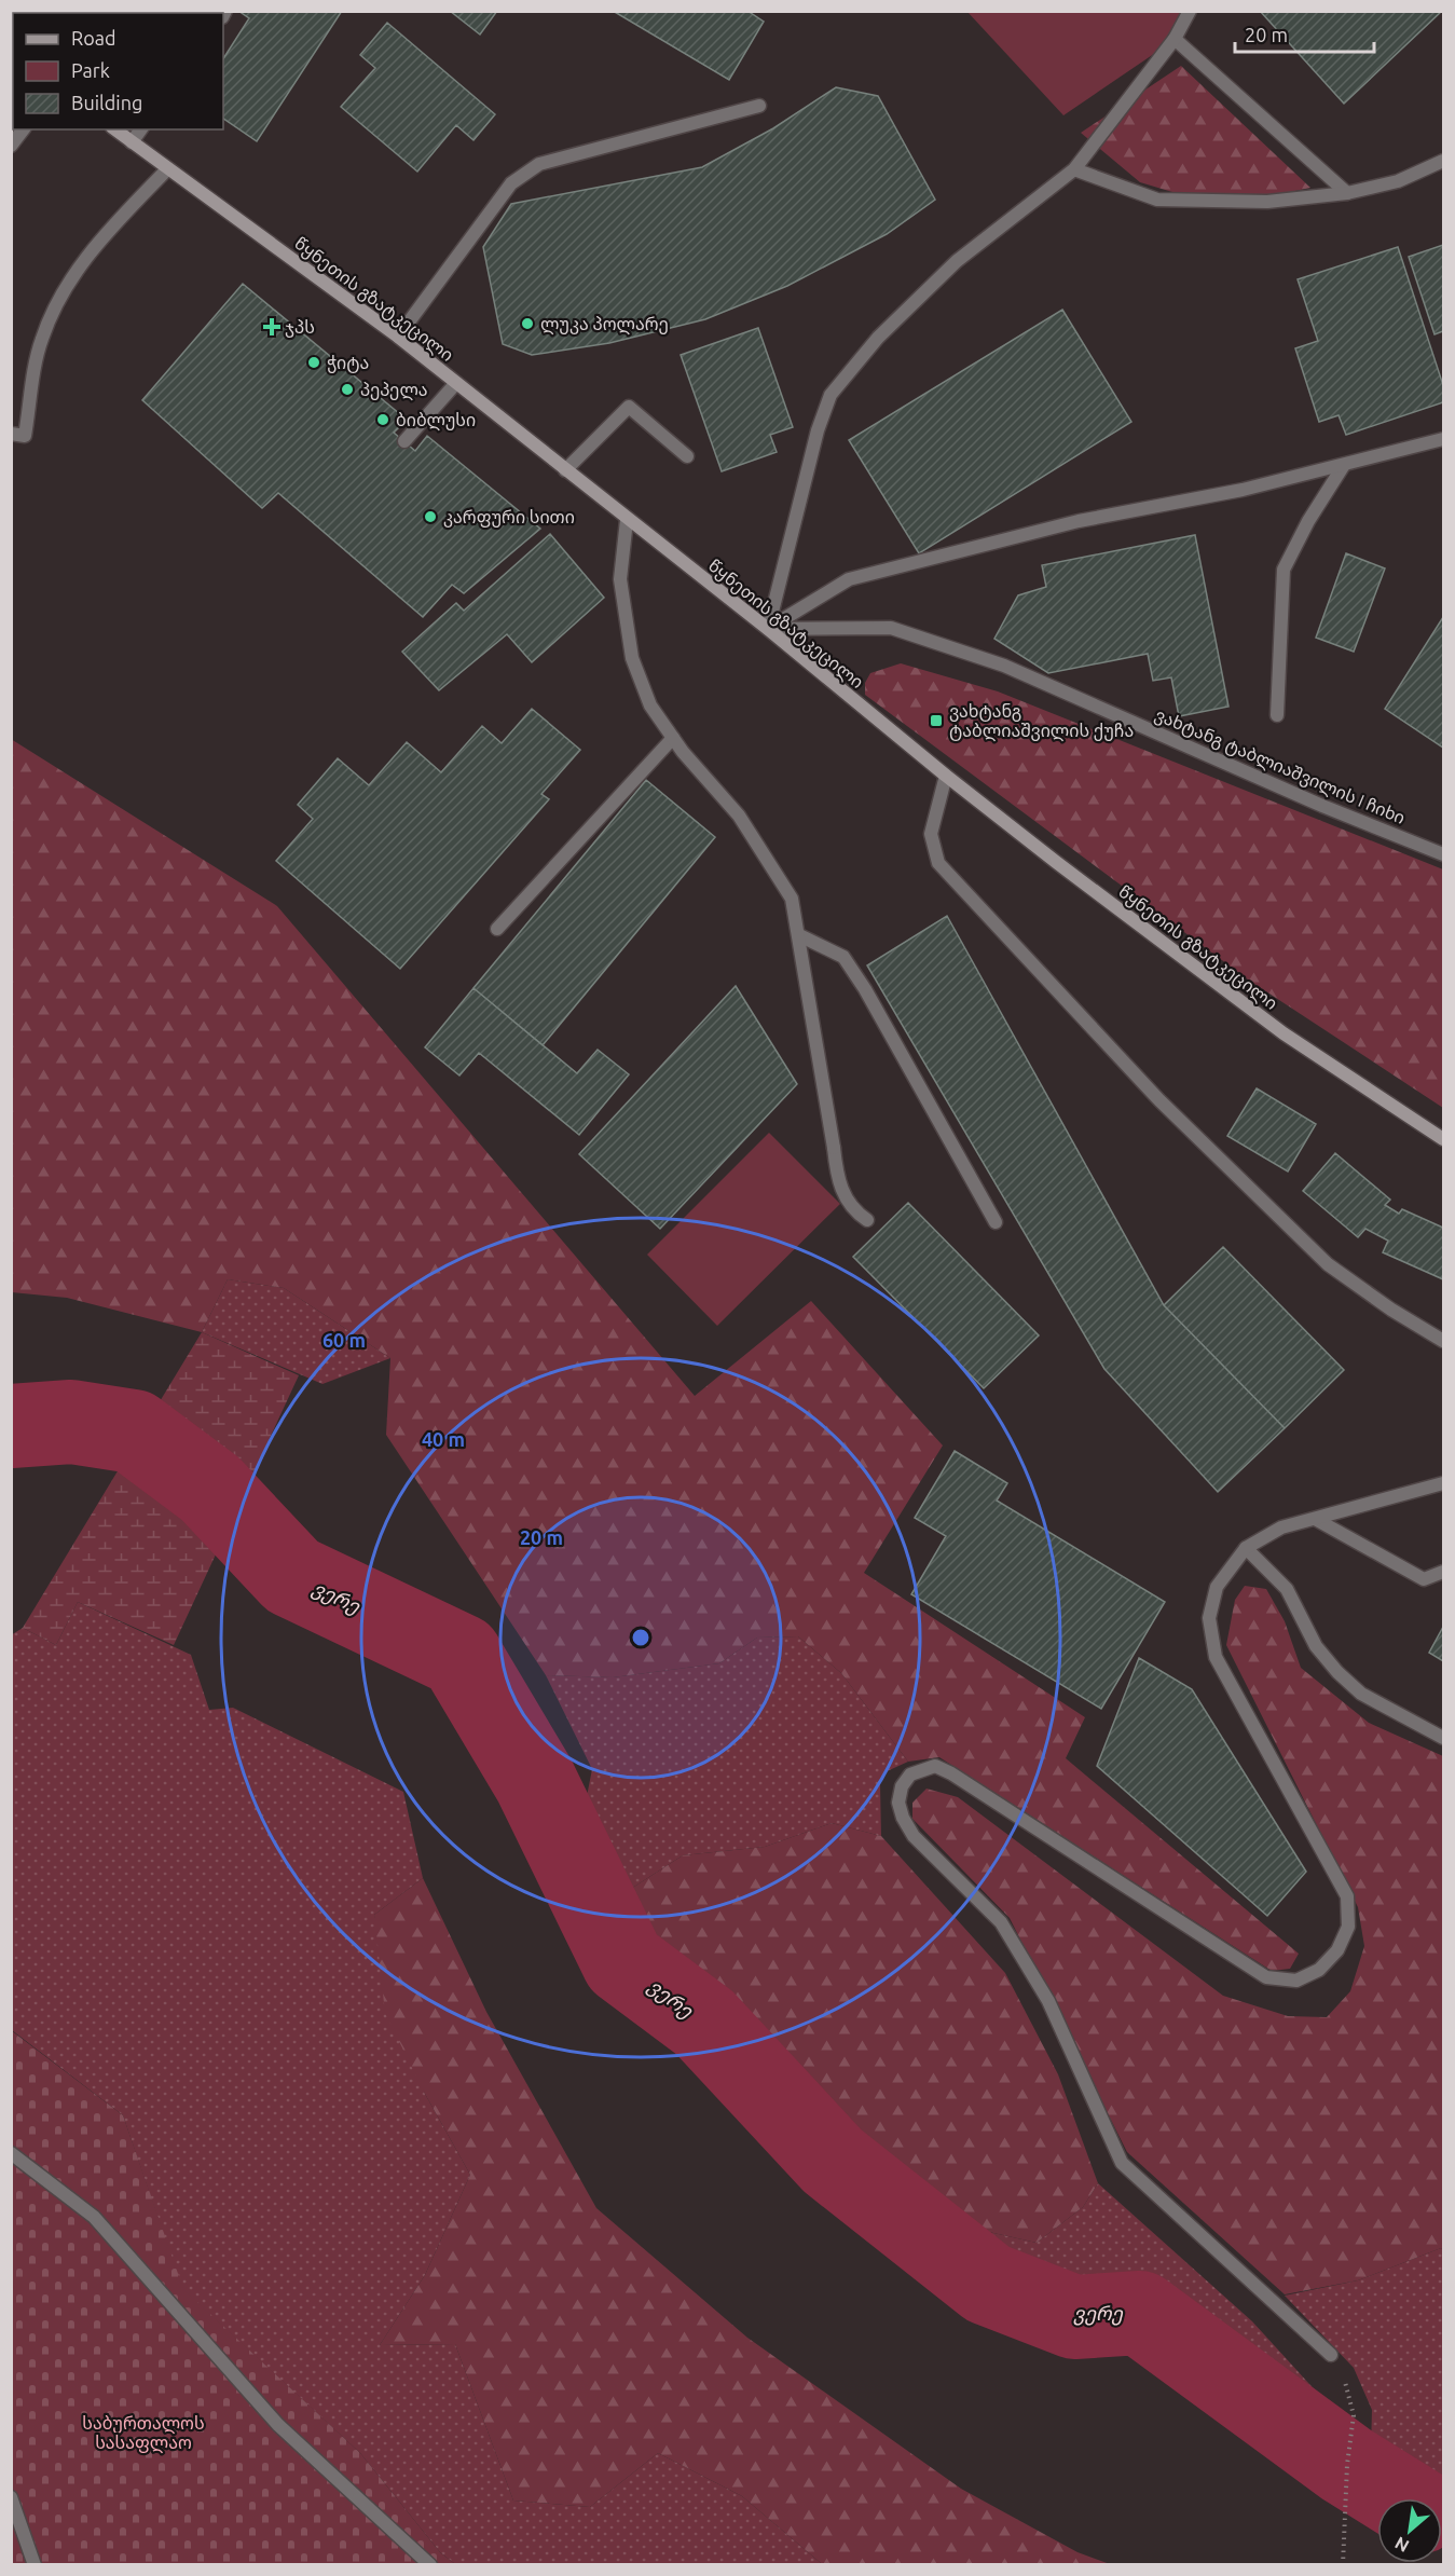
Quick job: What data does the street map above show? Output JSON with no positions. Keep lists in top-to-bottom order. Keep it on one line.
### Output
{"streets":{"main road":["წყნეთის გზატკეცილი"],"street":["ვახტანგ ტაბლიაშვილის I ჩიხი"]},"crossings":[["წყნეთის გზატკეცილი","ვახტანგ ტაბლიაშვილის I ჩიხი"]],"water":["ვერე"],"parks":["საბურთალოს სასაფლაო"],"places":{"other":["ლუკა პოლარე","ჭიტა","პეპელა","ბიბლუსი","კარფური სითი"],"health":["ჯპს"],"transit":["ვახტანგ ტაბლიაშვილის ქუჩა"]},"legend":["Road","Park","Building"],"scale_bar":"20 m","north":"bottom left","rings":["60 m","40 m","20 m"]}
